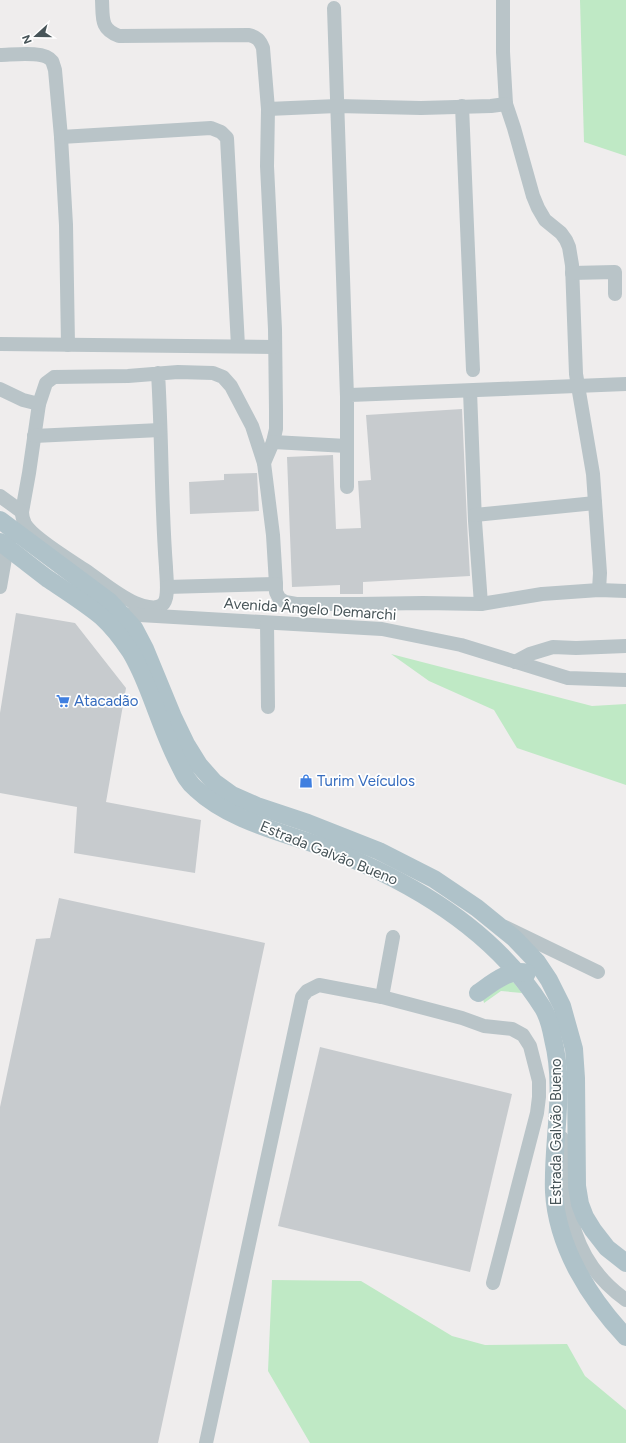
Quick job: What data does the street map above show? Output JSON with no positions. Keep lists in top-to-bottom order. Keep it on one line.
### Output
{"streets":{"main road":["Estrada Galvão Bueno"],"street":["Avenida Ângelo Demarchi"]},"crossings":[["Avenida Ângelo Demarchi","Estrada Galvão Bueno"]],"places":{"supermarket":["Atacadão"],"shop":["Turim Veículos"]},"north":"left"}
